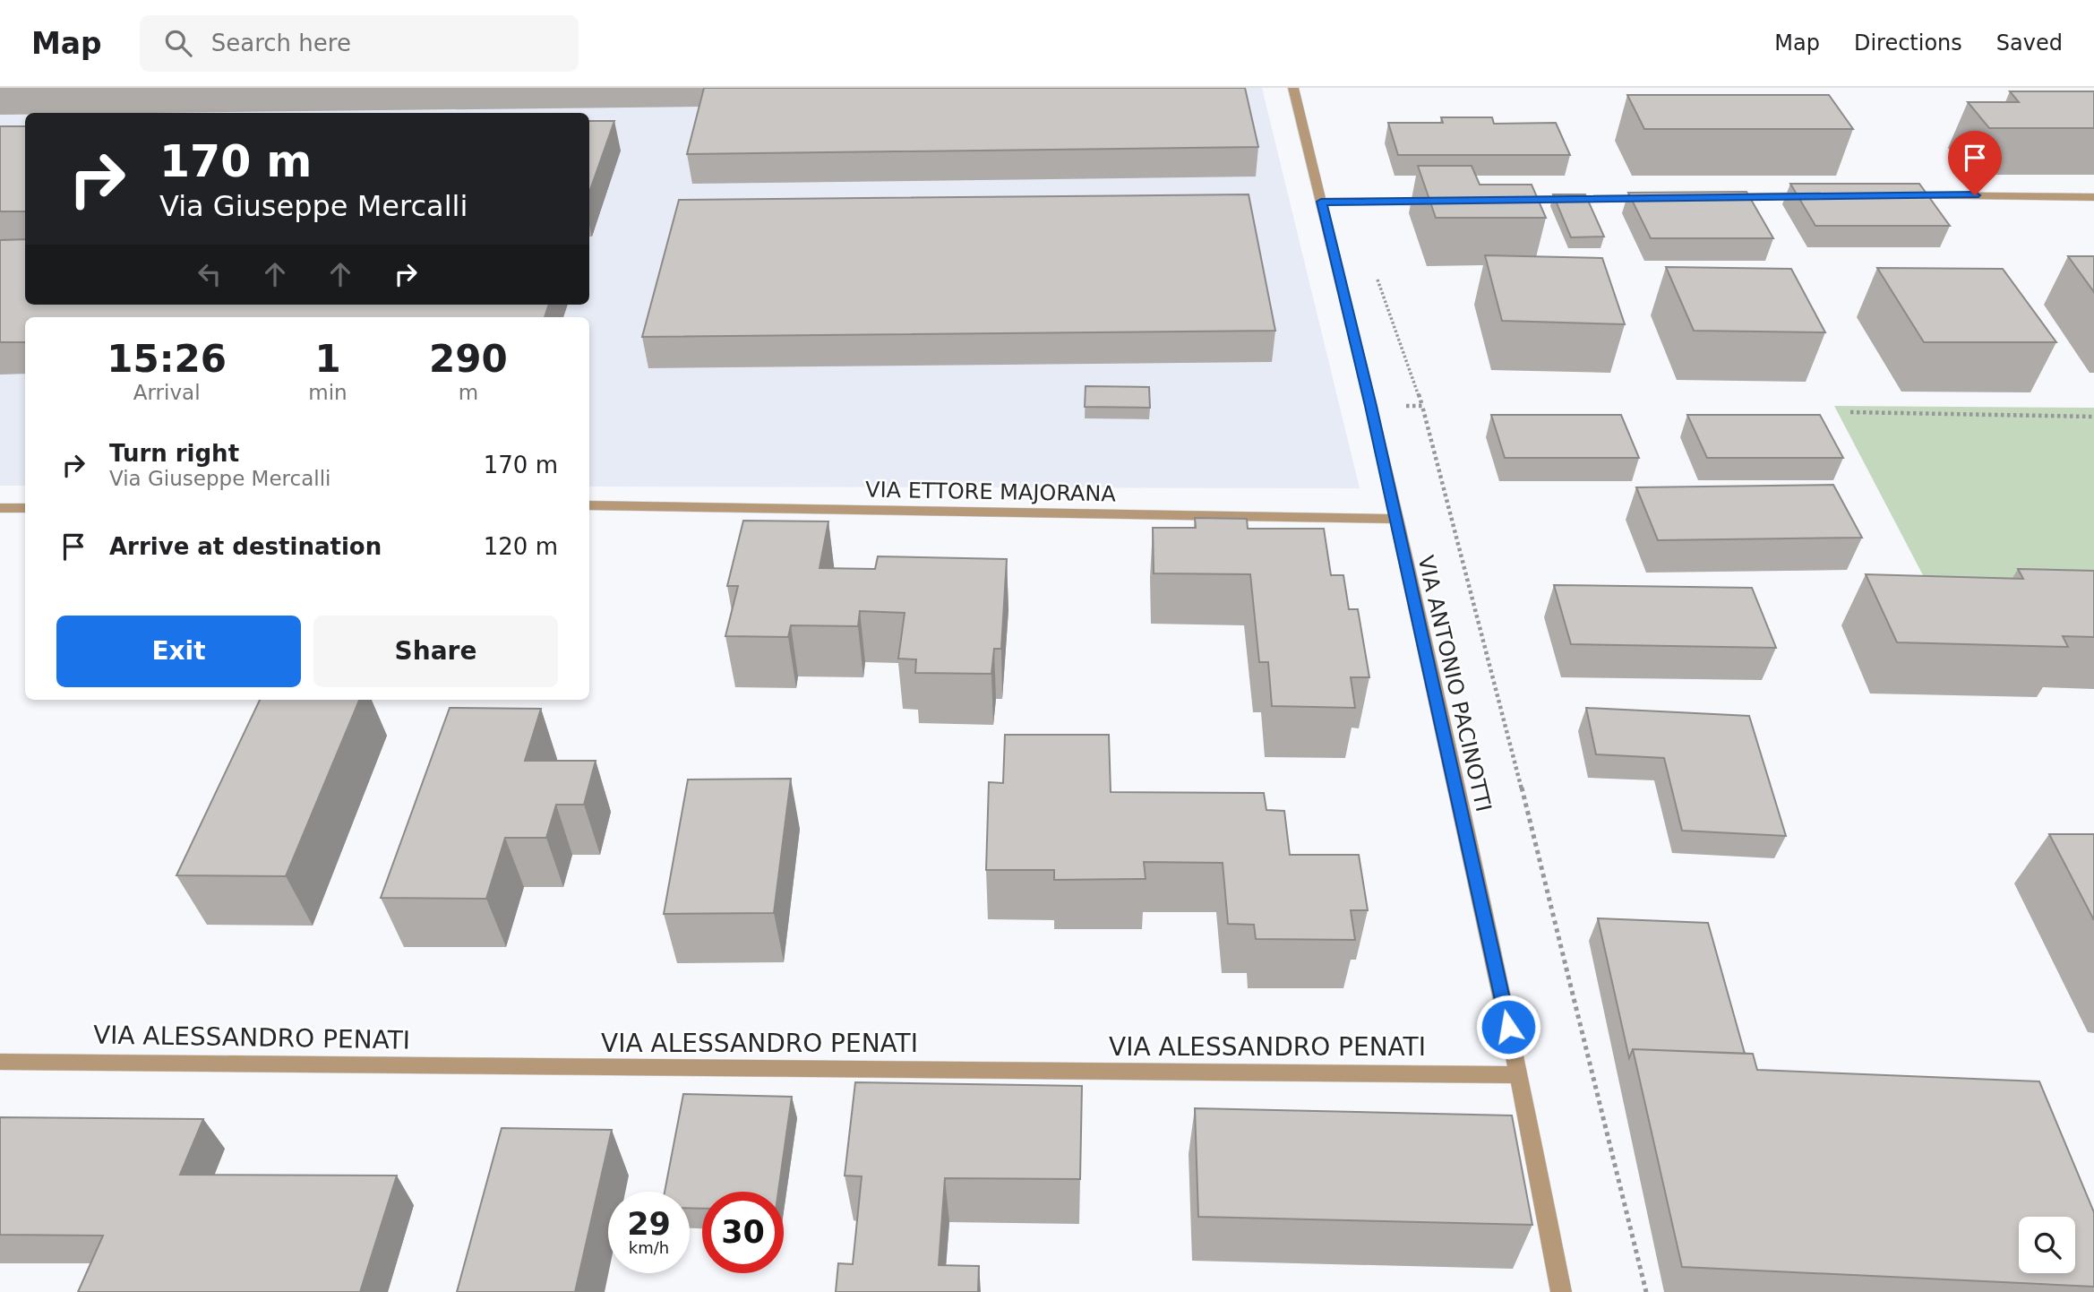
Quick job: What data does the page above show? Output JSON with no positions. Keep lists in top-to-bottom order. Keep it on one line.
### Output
{"streets":{"street":["VIA ETTORE MAJORANA","VIA ANTONIO PACINOTTI","VIA ALESSANDRO PENATI"]},"crossings":[["VIA ETTORE MAJORANA","VIA ANTONIO PACINOTTI"],["VIA ANTONIO PACINOTTI","VIA ALESSANDRO PENATI"]],"page":{"header":"Map","search":"Search here","nav":["Map","Directions","Saved"],"turn":["170 m","Via Giuseppe Mercalli"],"eta":["15:26","Arrival","1","min","290","m"],"list":[{"name":"Turn right","note":"Via Giuseppe Mercalli","value":"170 m"},{"name":"Arrive at destination","value":"120 m"}],"buttons":["Exit","Share"],"speed":"29 km/h","limit":"30"}}
